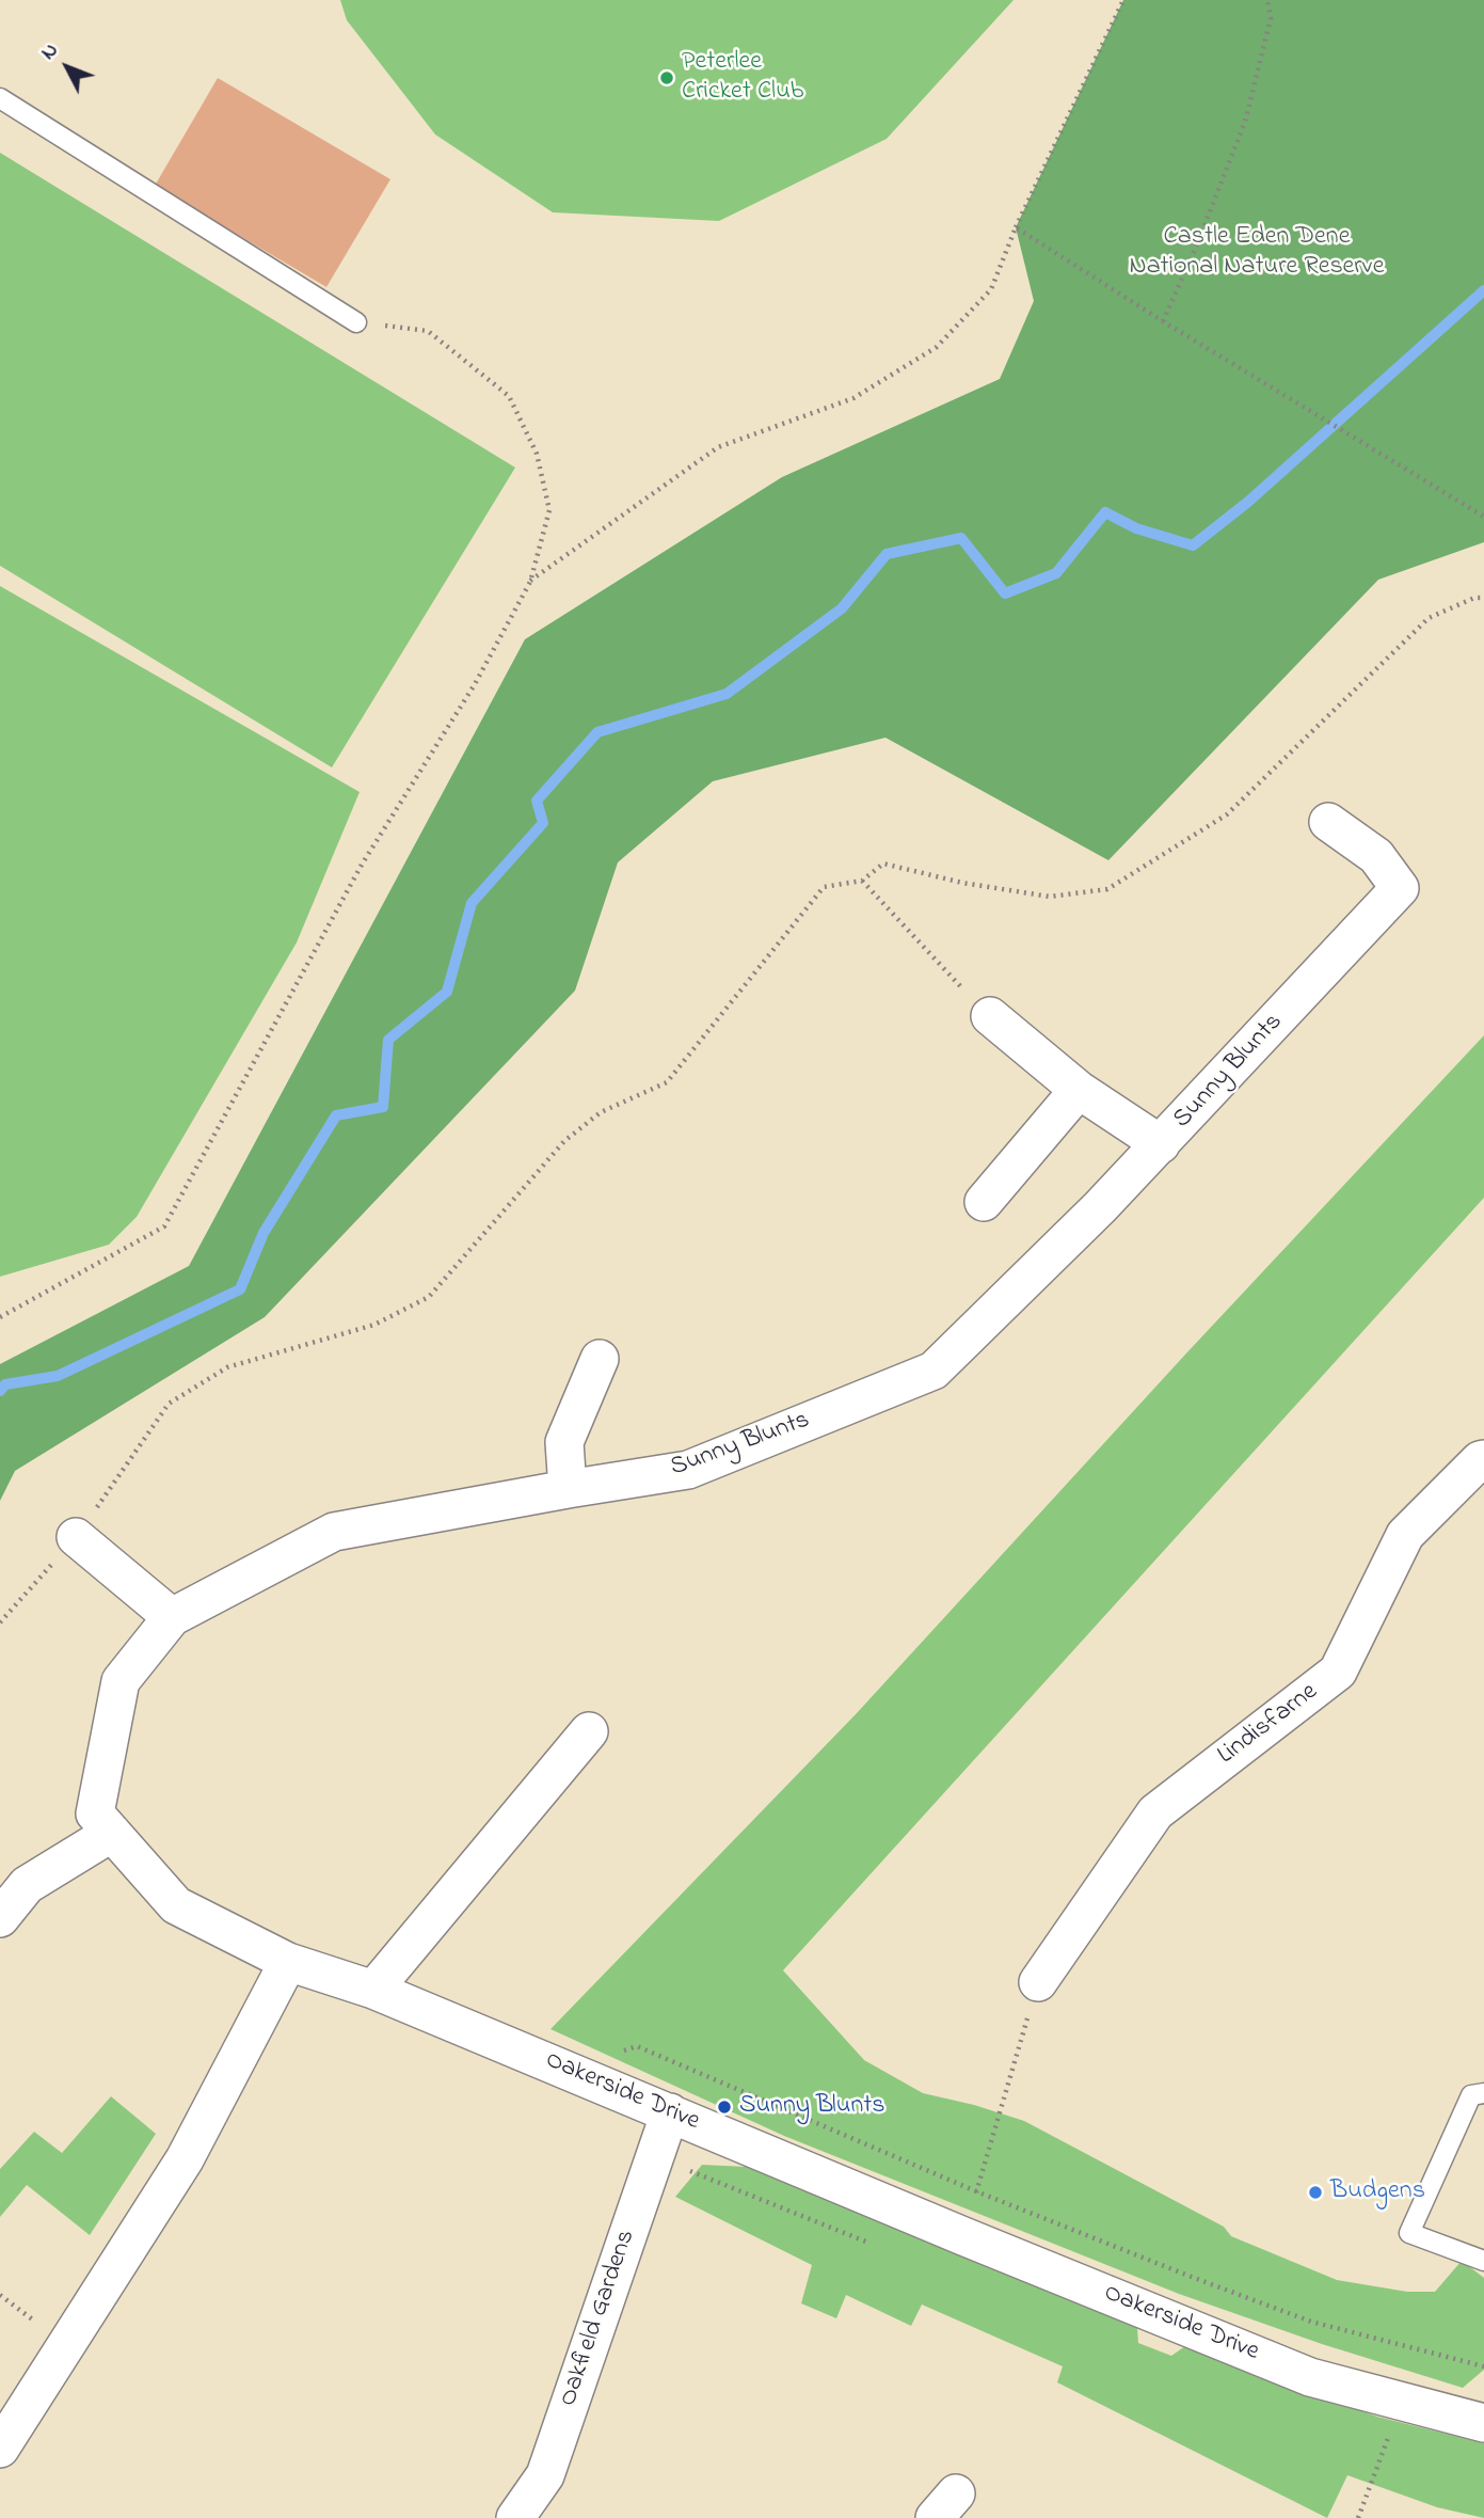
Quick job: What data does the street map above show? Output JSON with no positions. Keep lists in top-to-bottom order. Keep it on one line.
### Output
{"streets":{"street":["Sunny Blunts","Lindisfarne","Oakerside Drive","Oakfield Gardens"]},"crossings":[["Sunny Blunts","Oakerside Drive"],["Oakerside Drive","Oakfield Gardens"]],"parks":["Castle Eden Dene National Nature Reserve"],"places":["Peterlee Cricket Club","Sunny Blunts","Budgens"],"north":"top left"}
